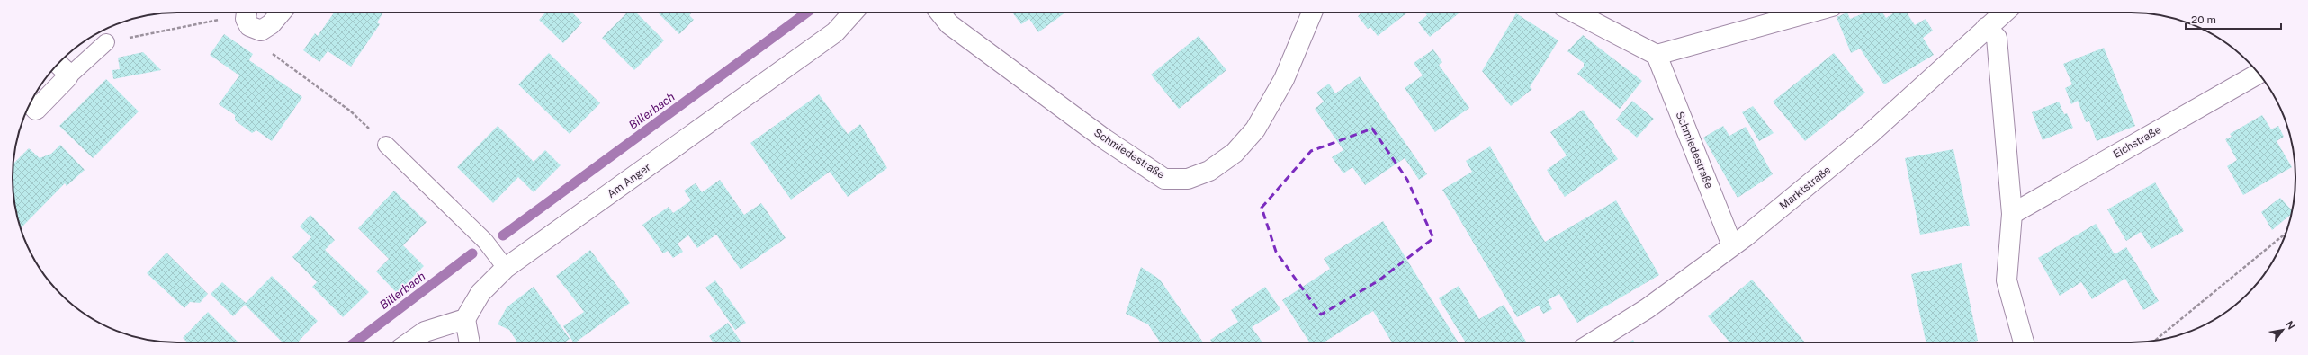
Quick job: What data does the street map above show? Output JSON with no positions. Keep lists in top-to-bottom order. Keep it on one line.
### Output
{"streets":{"street":["Eichstraße","Schmiedestraße","Am Anger","Marktstraße"]},"crossings":[["Schmiedestraße","Marktstraße"]],"water":["Billerbach"],"scale_bar":"20 m","north":"top right"}
